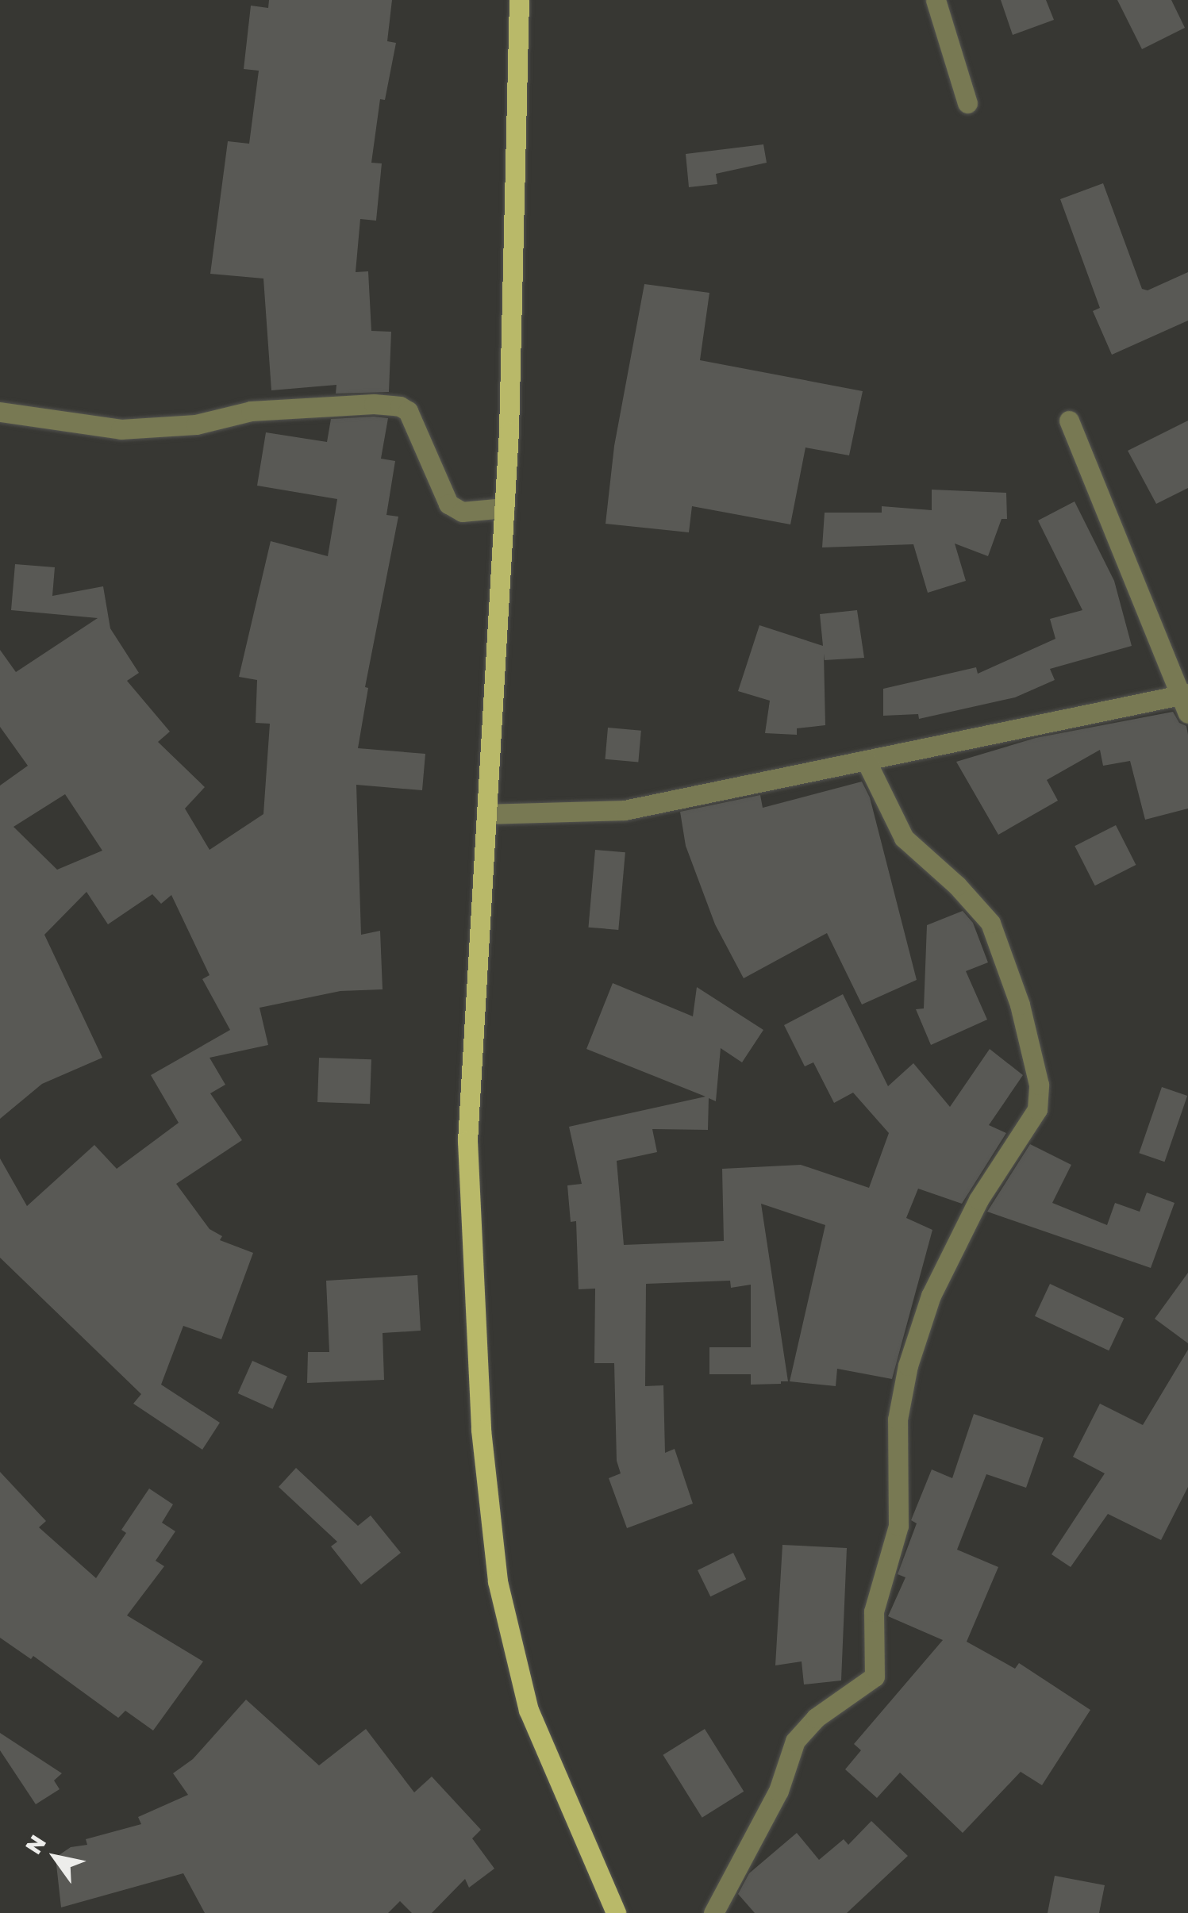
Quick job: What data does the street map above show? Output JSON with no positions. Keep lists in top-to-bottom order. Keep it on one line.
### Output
{"north":"top left"}
